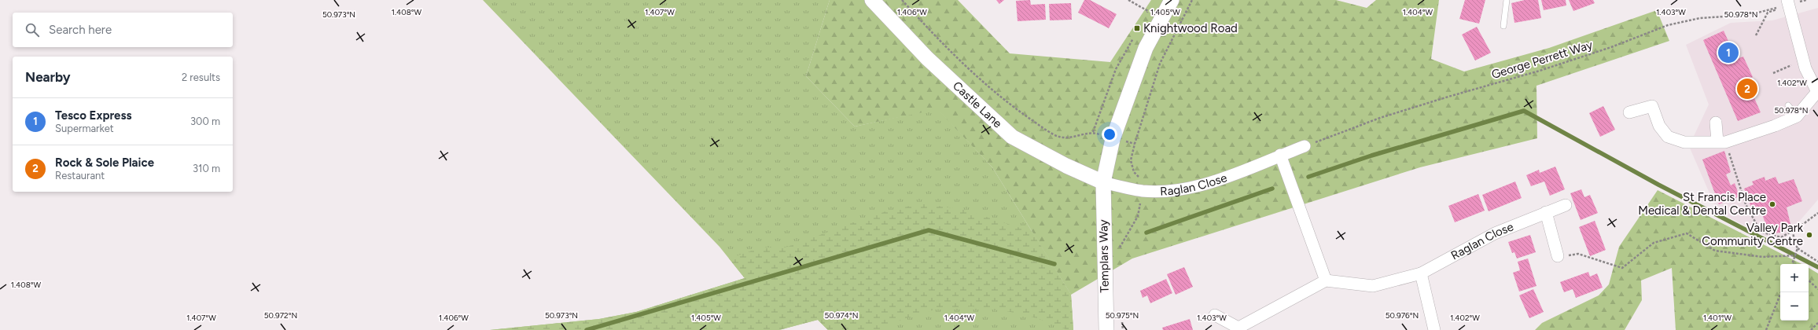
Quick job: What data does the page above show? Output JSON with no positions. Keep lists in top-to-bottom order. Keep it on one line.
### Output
{"streets":{"street":["Castle Lane","Raglan Close","Templars Way"],"path":["George Perrett Way"]},"crossings":[["George Perrett Way","Raglan Close"],["Castle Lane","Raglan Close"],["Castle Lane","Templars Way"],["Raglan Close","Templars Way"]],"places":{"transit":["Knightwood Road"],"other":["St Francis Place Medical & Dental Centre","Valley Park Community Centre"]},"page":{"search":"Search here","pins":["1","2"],"heading":["Nearby","2 results"],"list":[{"mark":"1","name":"Tesco Express","note":"Supermarket","value":"300 m"},{"mark":"2","name":"Rock & Sole Plaice","note":"Restaurant","value":"310 m"}],"map_buttons":["+","−"]},"coordinates":["1.408°W","1.407°W","1.406°W","1.405°W","1.404°W","1.403°W","50.973°N","50.978°N","1.402°W","50.972°N","50.974°N","50.975°N","50.976°N","1.401°W"]}
